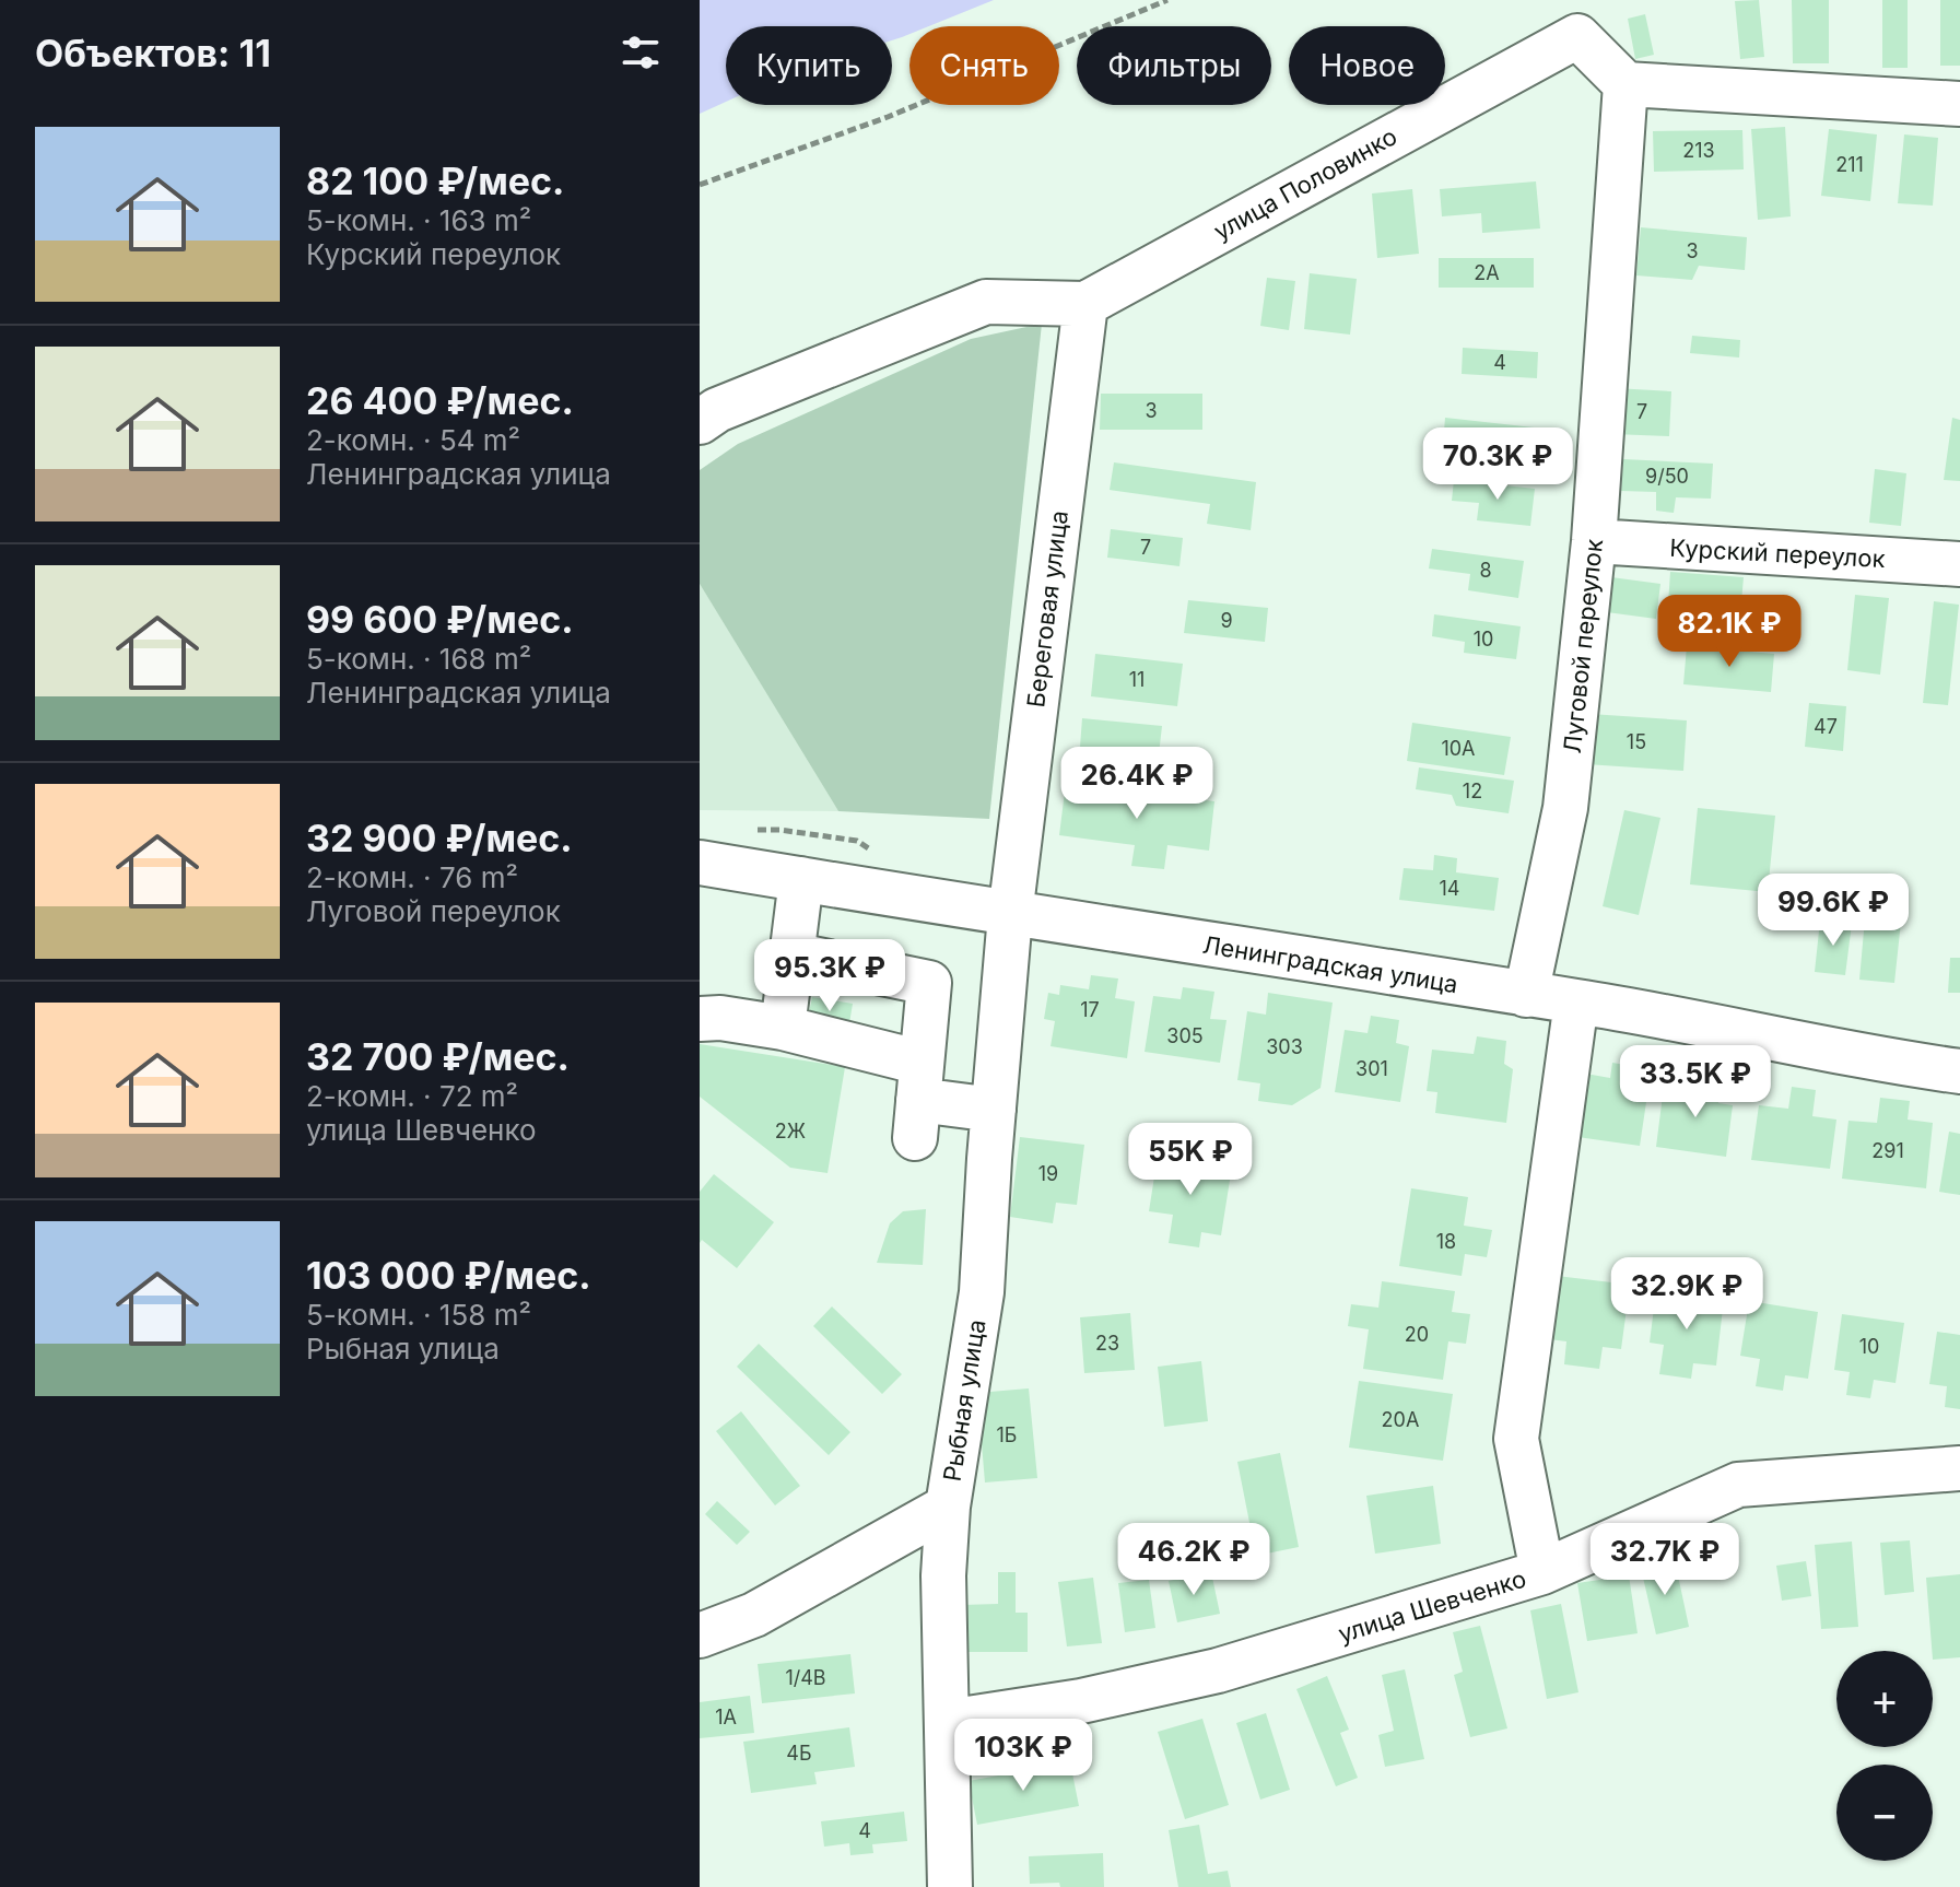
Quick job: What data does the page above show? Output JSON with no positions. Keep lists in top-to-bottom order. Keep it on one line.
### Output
{"streets":{"street":["улица Половинко","Курский переулок","Береговая улица","Луговой переулок","Ленинградская улица","Рыбная улица","улица Шевченко"]},"crossings":[["улица Половинко","Береговая улица"],["улица Половинко","Луговой переулок"],["Курский переулок","Луговой переулок"],["Береговая улица","Ленинградская улица"],["Береговая улица","Рыбная улица"],["Луговой переулок","Ленинградская улица"],["Ленинградская улица","Рыбная улица"],["Рыбная улица","улица Шевченко"]],"house_numbers":["213","211","3","2А","4","3","7","9/50","7","8","9","10","11","47","15","10А","12","14","17","305","303","301","2Ж","291","19","18","20","23","10","20А","1Б","1/4В","1А","4Б","4"],"page":{"heading":"Объектов: 11","chip":["Купить","Снять","Фильтры","Новое"],"list":[{"name":"82 100 ₽/мес.","note":"5-комн. · 163 m² · Курский переулок"},{"name":"26 400 ₽/мес.","note":"2-комн. · 54 m² · Ленинградская улица"},{"name":"99 600 ₽/мес.","note":"5-комн. · 168 m² · Ленинградская улица"},{"name":"32 900 ₽/мес.","note":"2-комн. · 76 m² · Луговой переулок"},{"name":"32 700 ₽/мес.","note":"2-комн. · 72 m² · улица Шевченко"},{"name":"103 000 ₽/мес.","note":"5-комн. · 158 m² · Рыбная улица"}],"price":["70.3K ₽","82.1K ₽","26.4K ₽","99.6K ₽","95.3K ₽","33.5K ₽","55K ₽","32.9K ₽","46.2K ₽","32.7K ₽","103K ₽"],"map_buttons":["+","−"]}}
